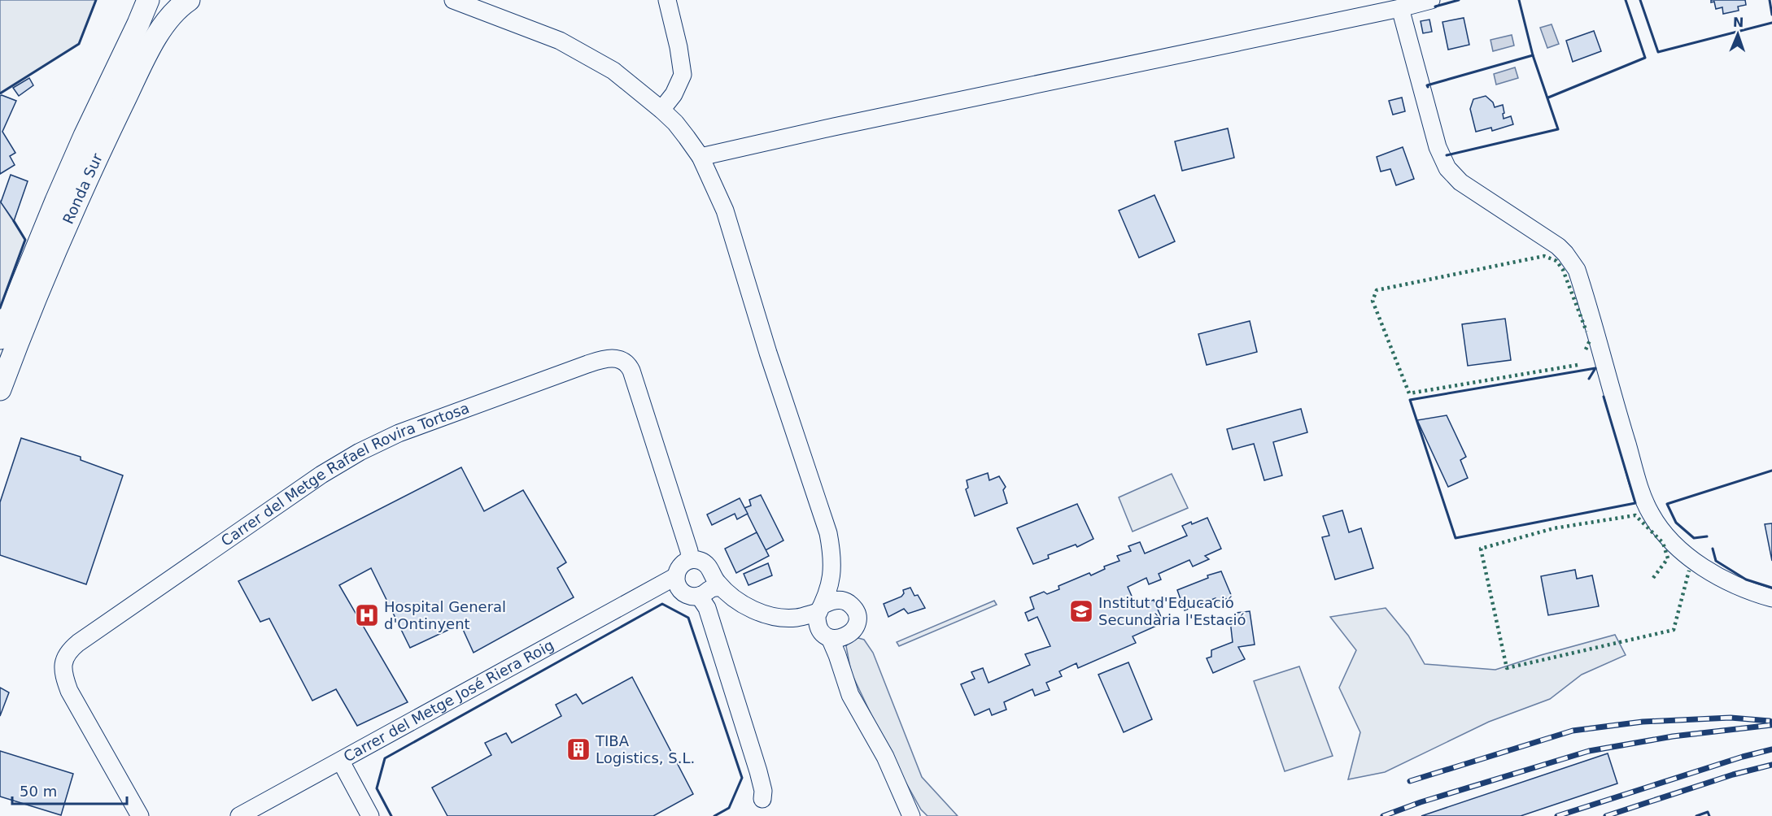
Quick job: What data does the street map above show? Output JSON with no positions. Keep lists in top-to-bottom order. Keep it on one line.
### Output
{"streets":{"main road":["Ronda Sur"],"street":["Carrer del Metge Rafael Rovira Tortosa","Carrer del Metge José Riera Roig"]},"crossings":[["Carrer del Metge Rafael Rovira Tortosa","Carrer del Metge José Riera Roig"]],"places":{"school or university":["Institut d'Educació Secundària l'Estació"],"hospital":["Hospital General d'Ontinyent"],"building":["TIBA Logistics, S.L."]},"scale_bar":"50 m","north":"top"}
